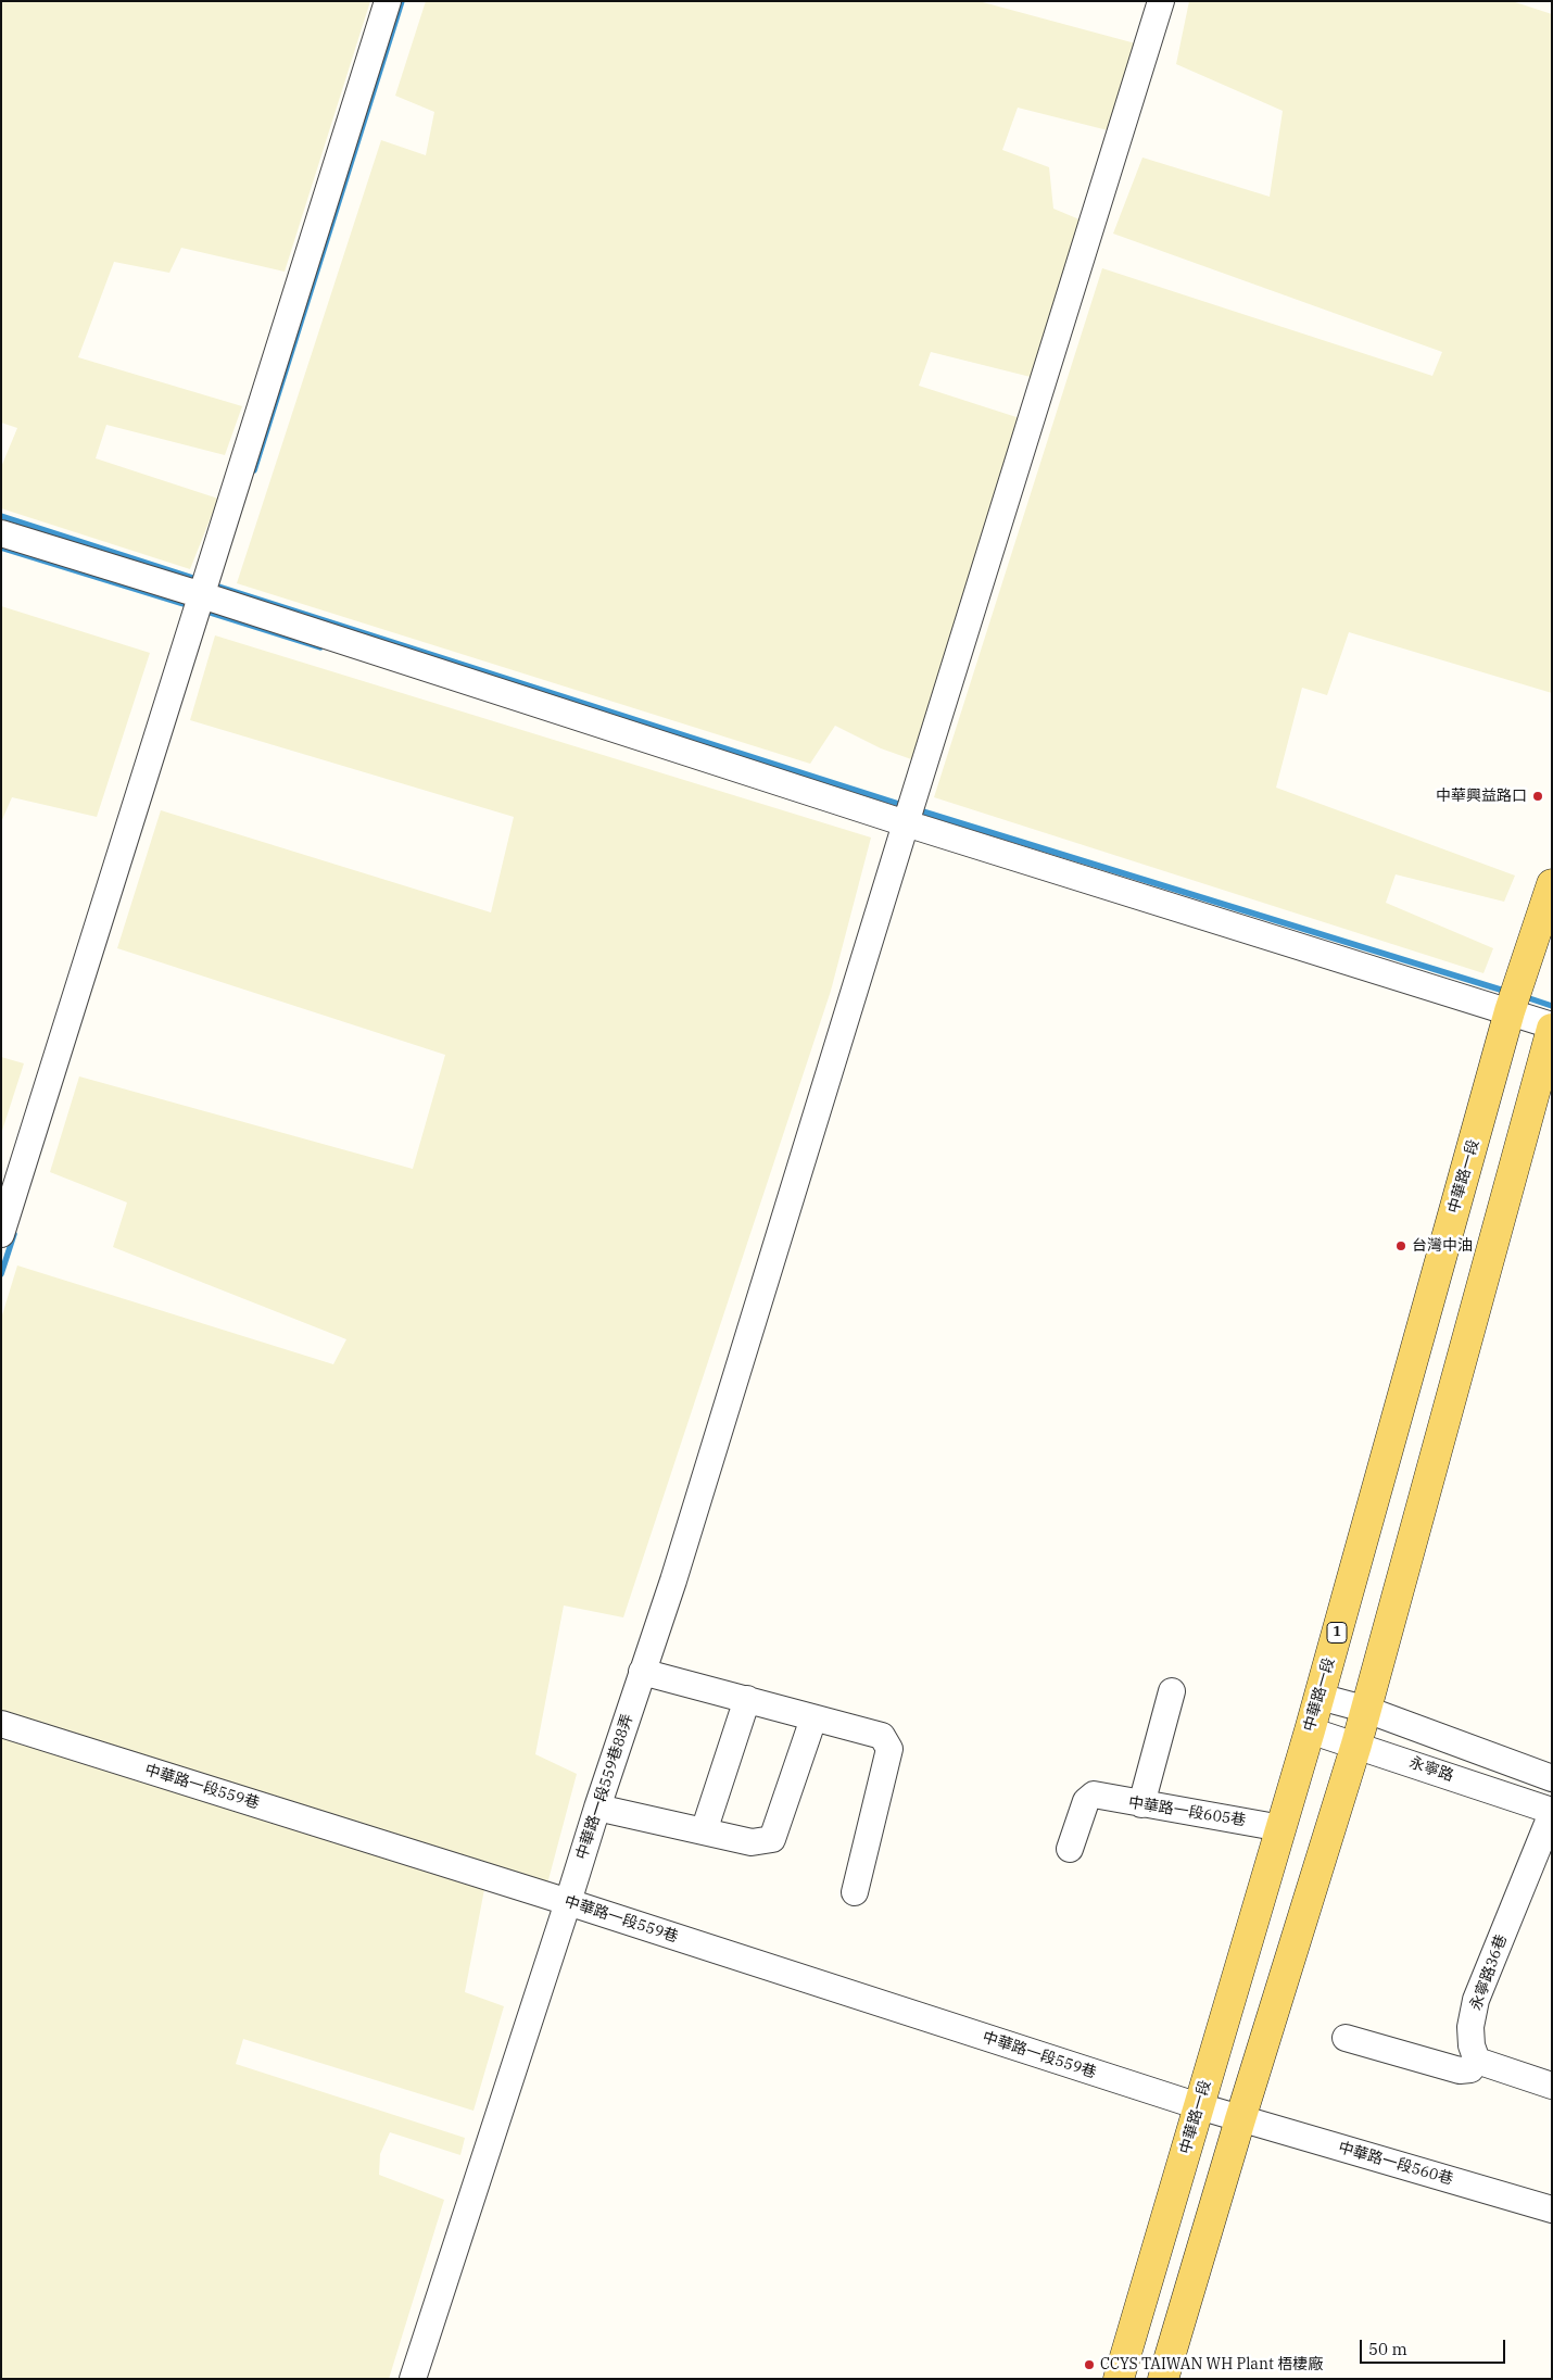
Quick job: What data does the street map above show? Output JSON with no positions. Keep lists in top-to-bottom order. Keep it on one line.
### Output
{"streets":{"main road":["中華路一段","1"],"street":["永寧路","中華路一段559巷","中華路一段559巷88弄","中華路一段605巷","永寧路36巷","中華路一段560巷"]},"crossings":[["中華路一段","永寧路"],["中華路一段","中華路一段559巷"],["中華路一段","中華路一段605巷"],["永寧路","永寧路36巷"],["中華路一段559巷","中華路一段559巷88弄"],["中華路一段559巷","中華路一段560巷"]],"places":["中華興益路口","台灣中油","CCYS TAIWAN WH Plant 梧棲廠"],"scale_bar":"50 m"}
